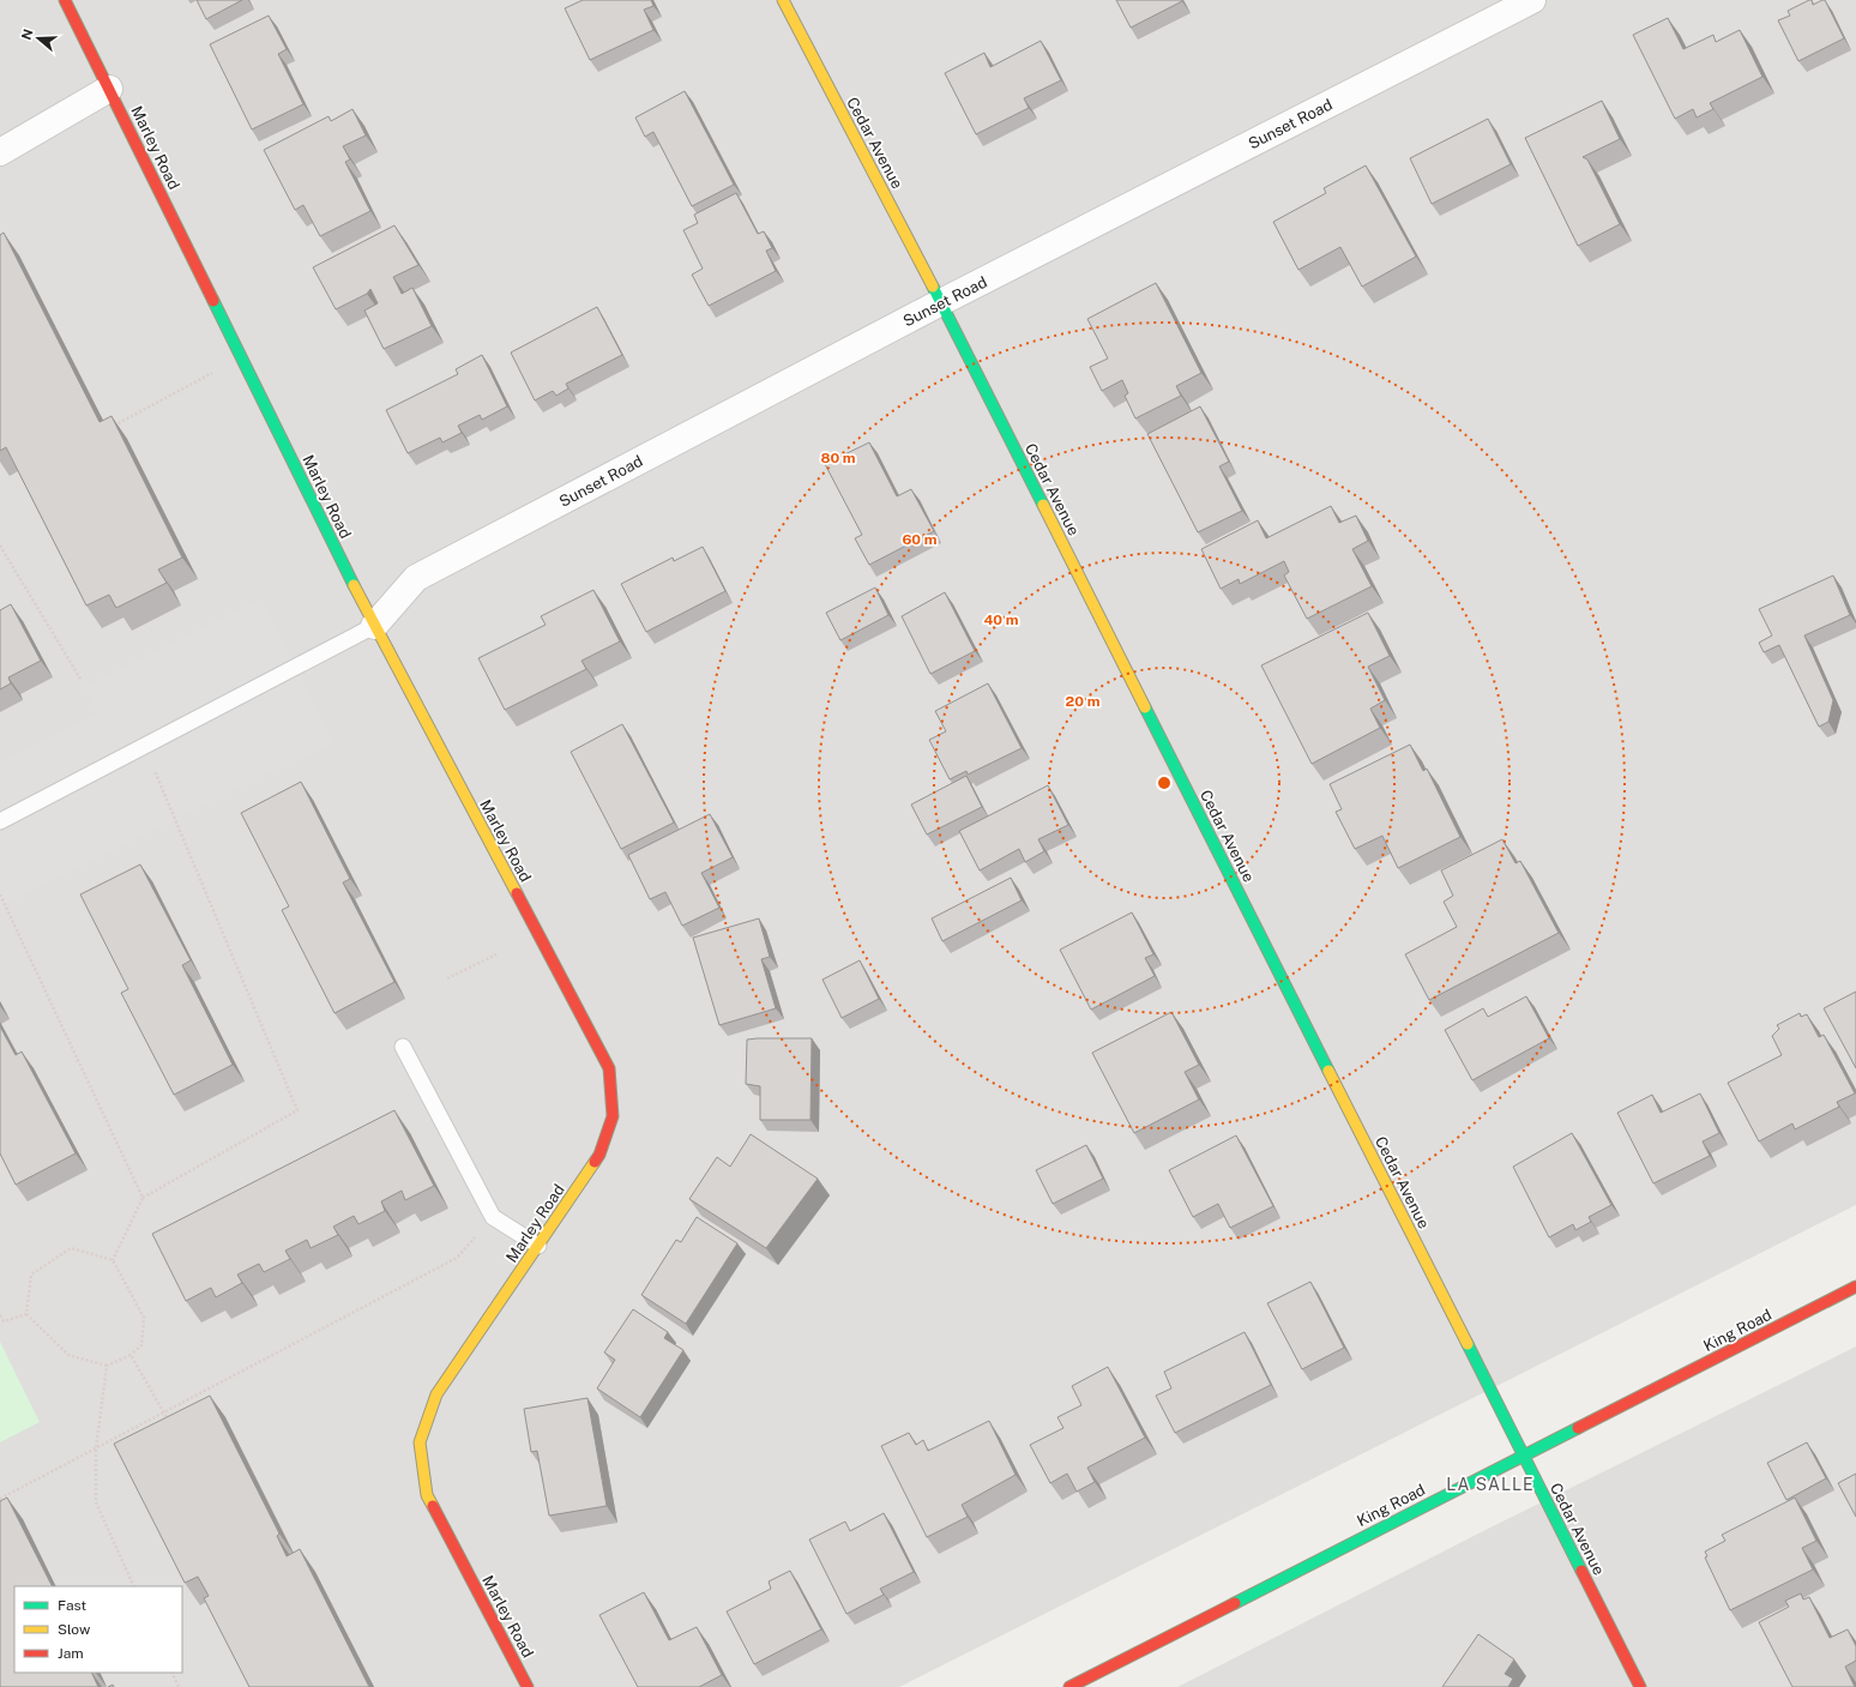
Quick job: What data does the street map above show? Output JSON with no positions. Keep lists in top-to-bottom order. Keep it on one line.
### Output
{"streets":{"street":["Sunset Road","Cedar Avenue","Marley Road","King Road"]},"crossings":[["Sunset Road","Cedar Avenue"],["Sunset Road","Marley Road"],["Cedar Avenue","King Road"]],"districts":["LA SALLE"],"legend":["Fast","Slow","Jam"],"north":"left","rings":["80 m","60 m","40 m","20 m"]}
